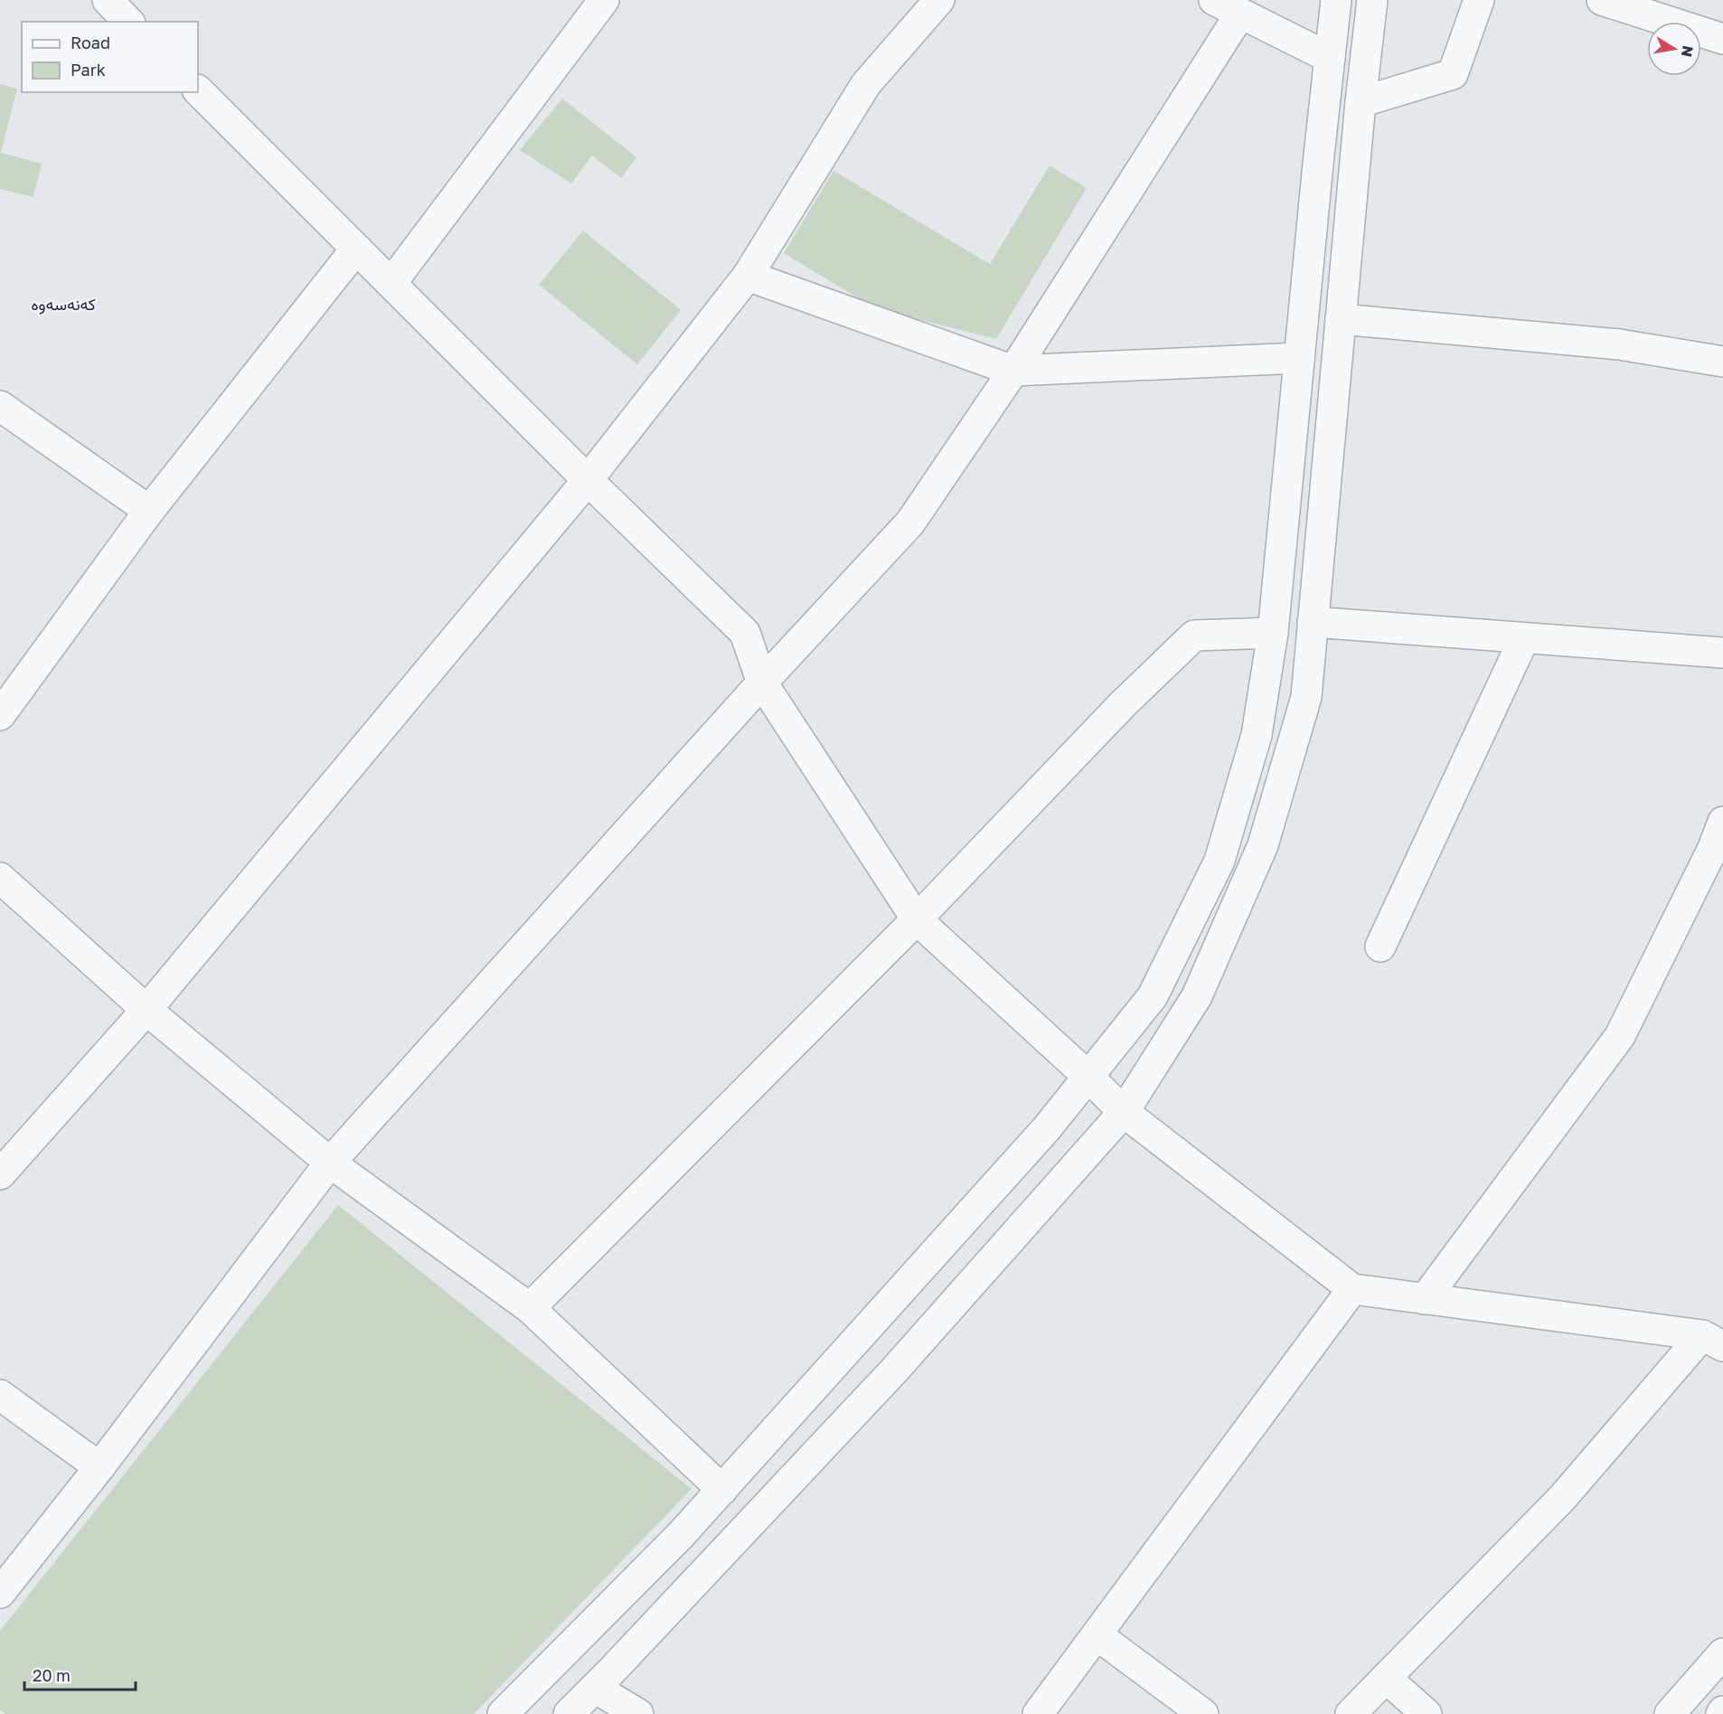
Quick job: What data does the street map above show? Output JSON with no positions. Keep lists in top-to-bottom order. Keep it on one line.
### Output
{"districts":["کەنەسەوە"],"legend":["Road","Park"],"scale_bar":"20 m","north":"right"}
